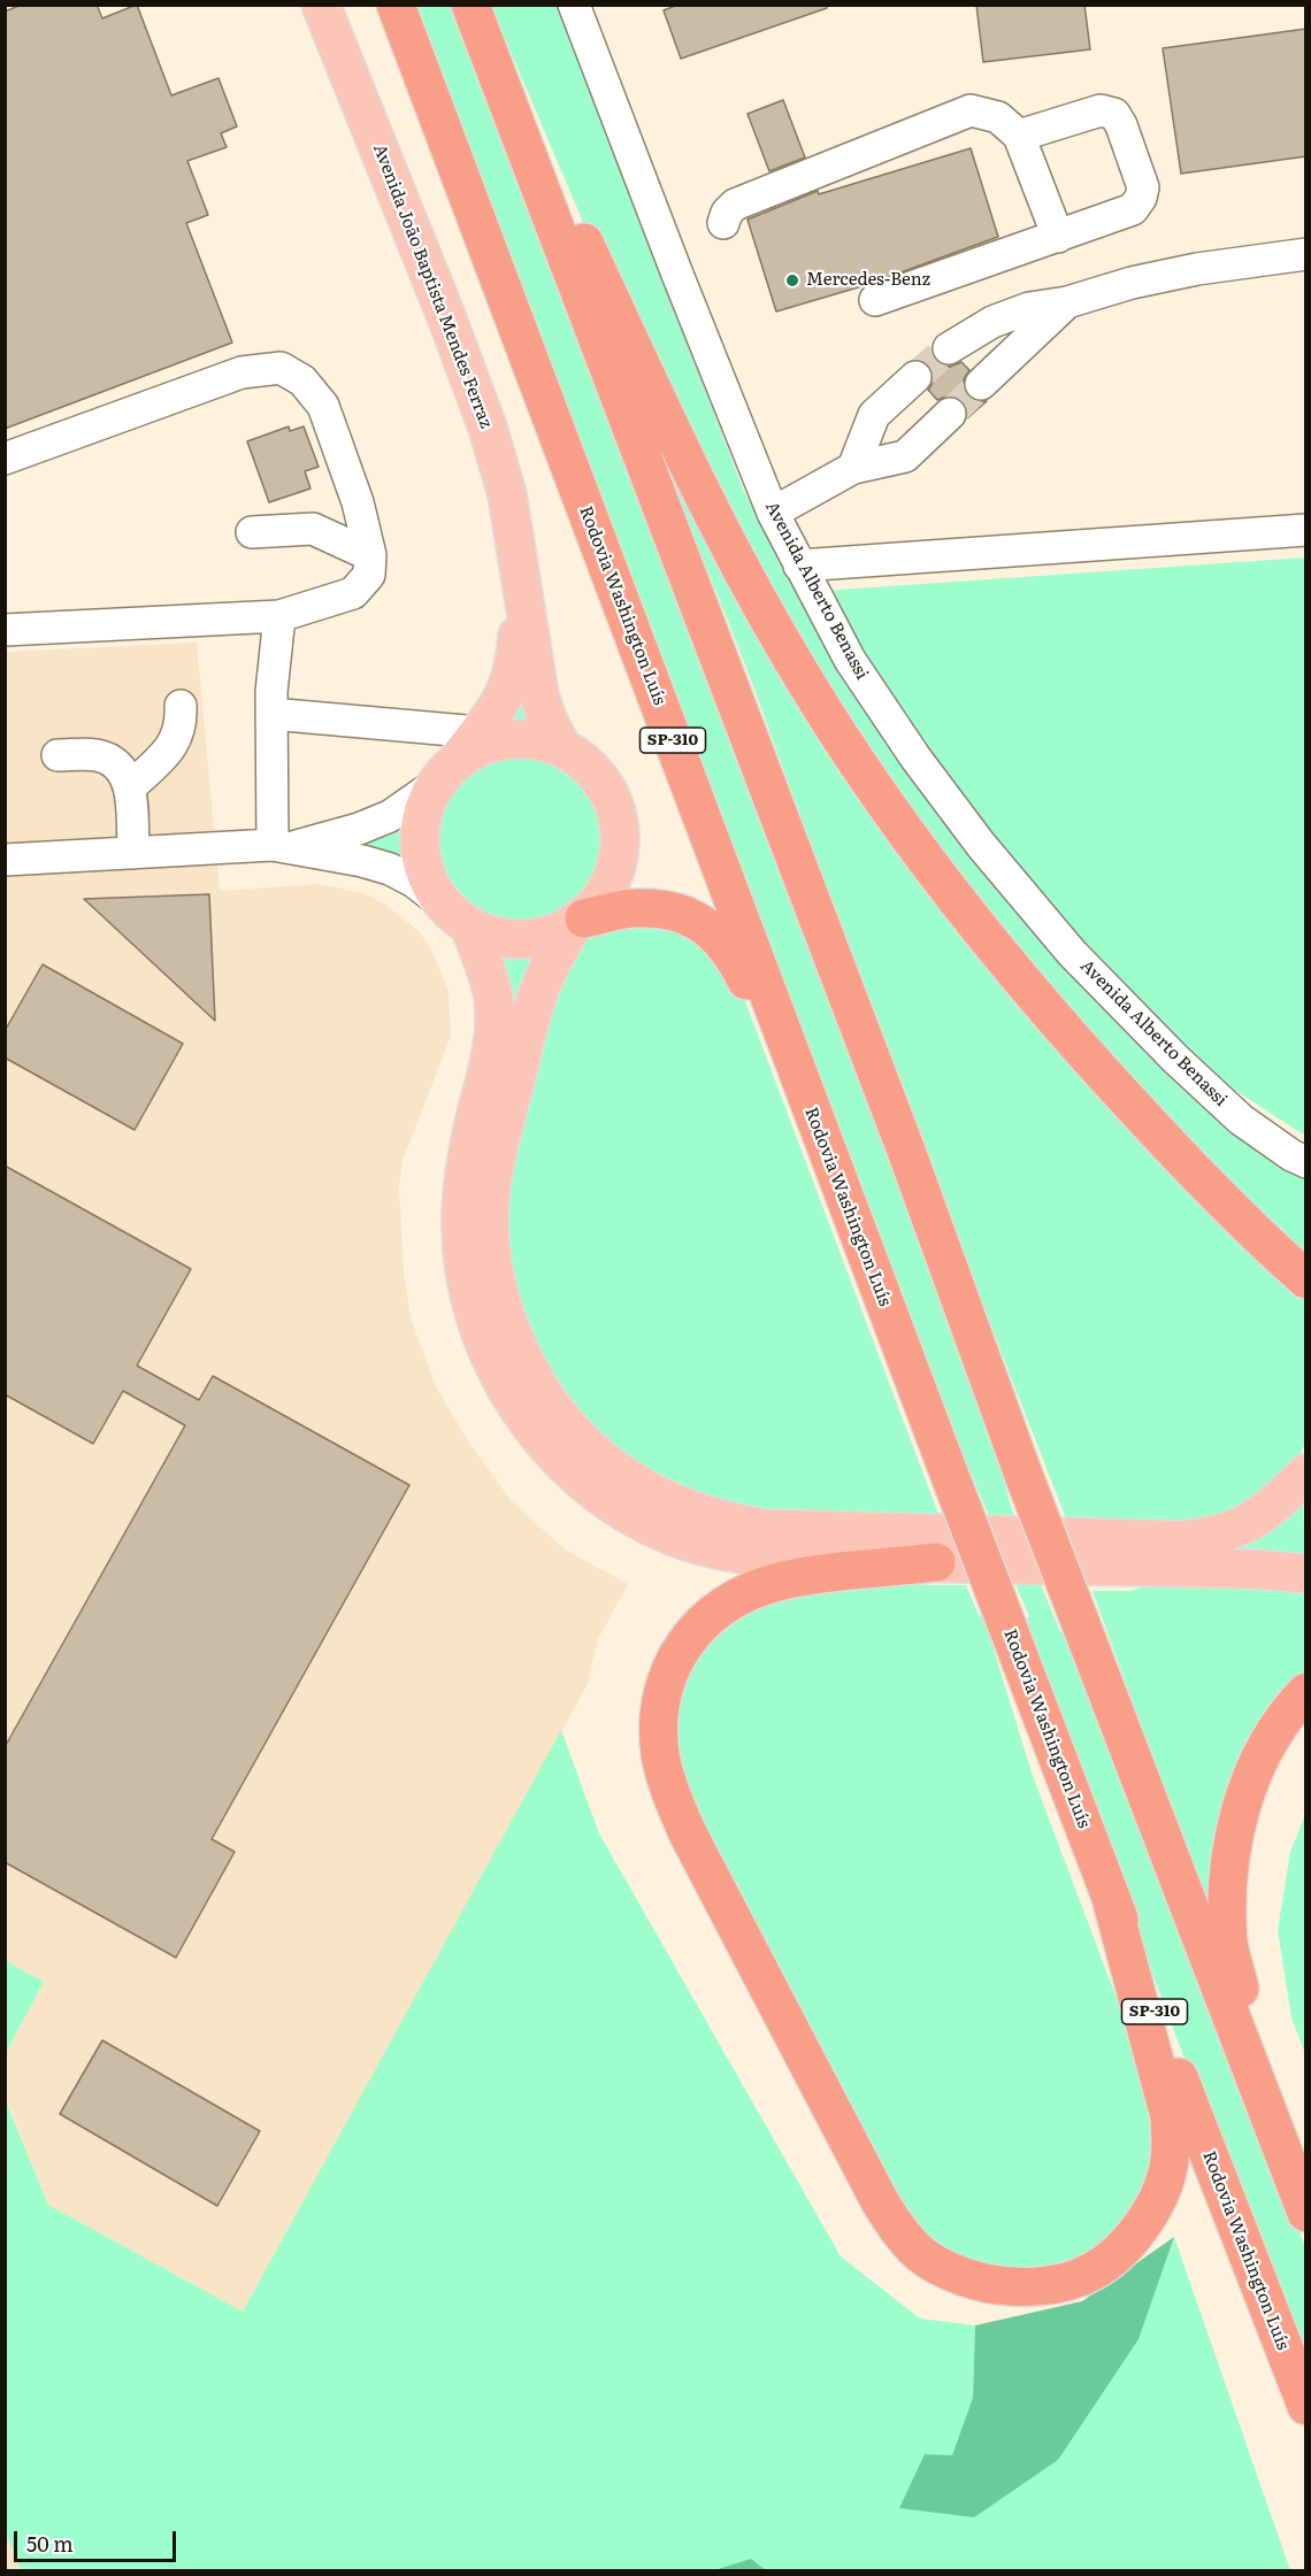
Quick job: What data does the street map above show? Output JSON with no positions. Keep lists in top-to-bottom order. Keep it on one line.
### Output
{"streets":{"highway":["Rodovia Washington Luís","SP-310"],"main road":["Avenida João Baptista Mendes Ferraz"],"street":["Avenida Alberto Benassi"]},"places":["Mercedes-Benz"],"scale_bar":"50 m"}
